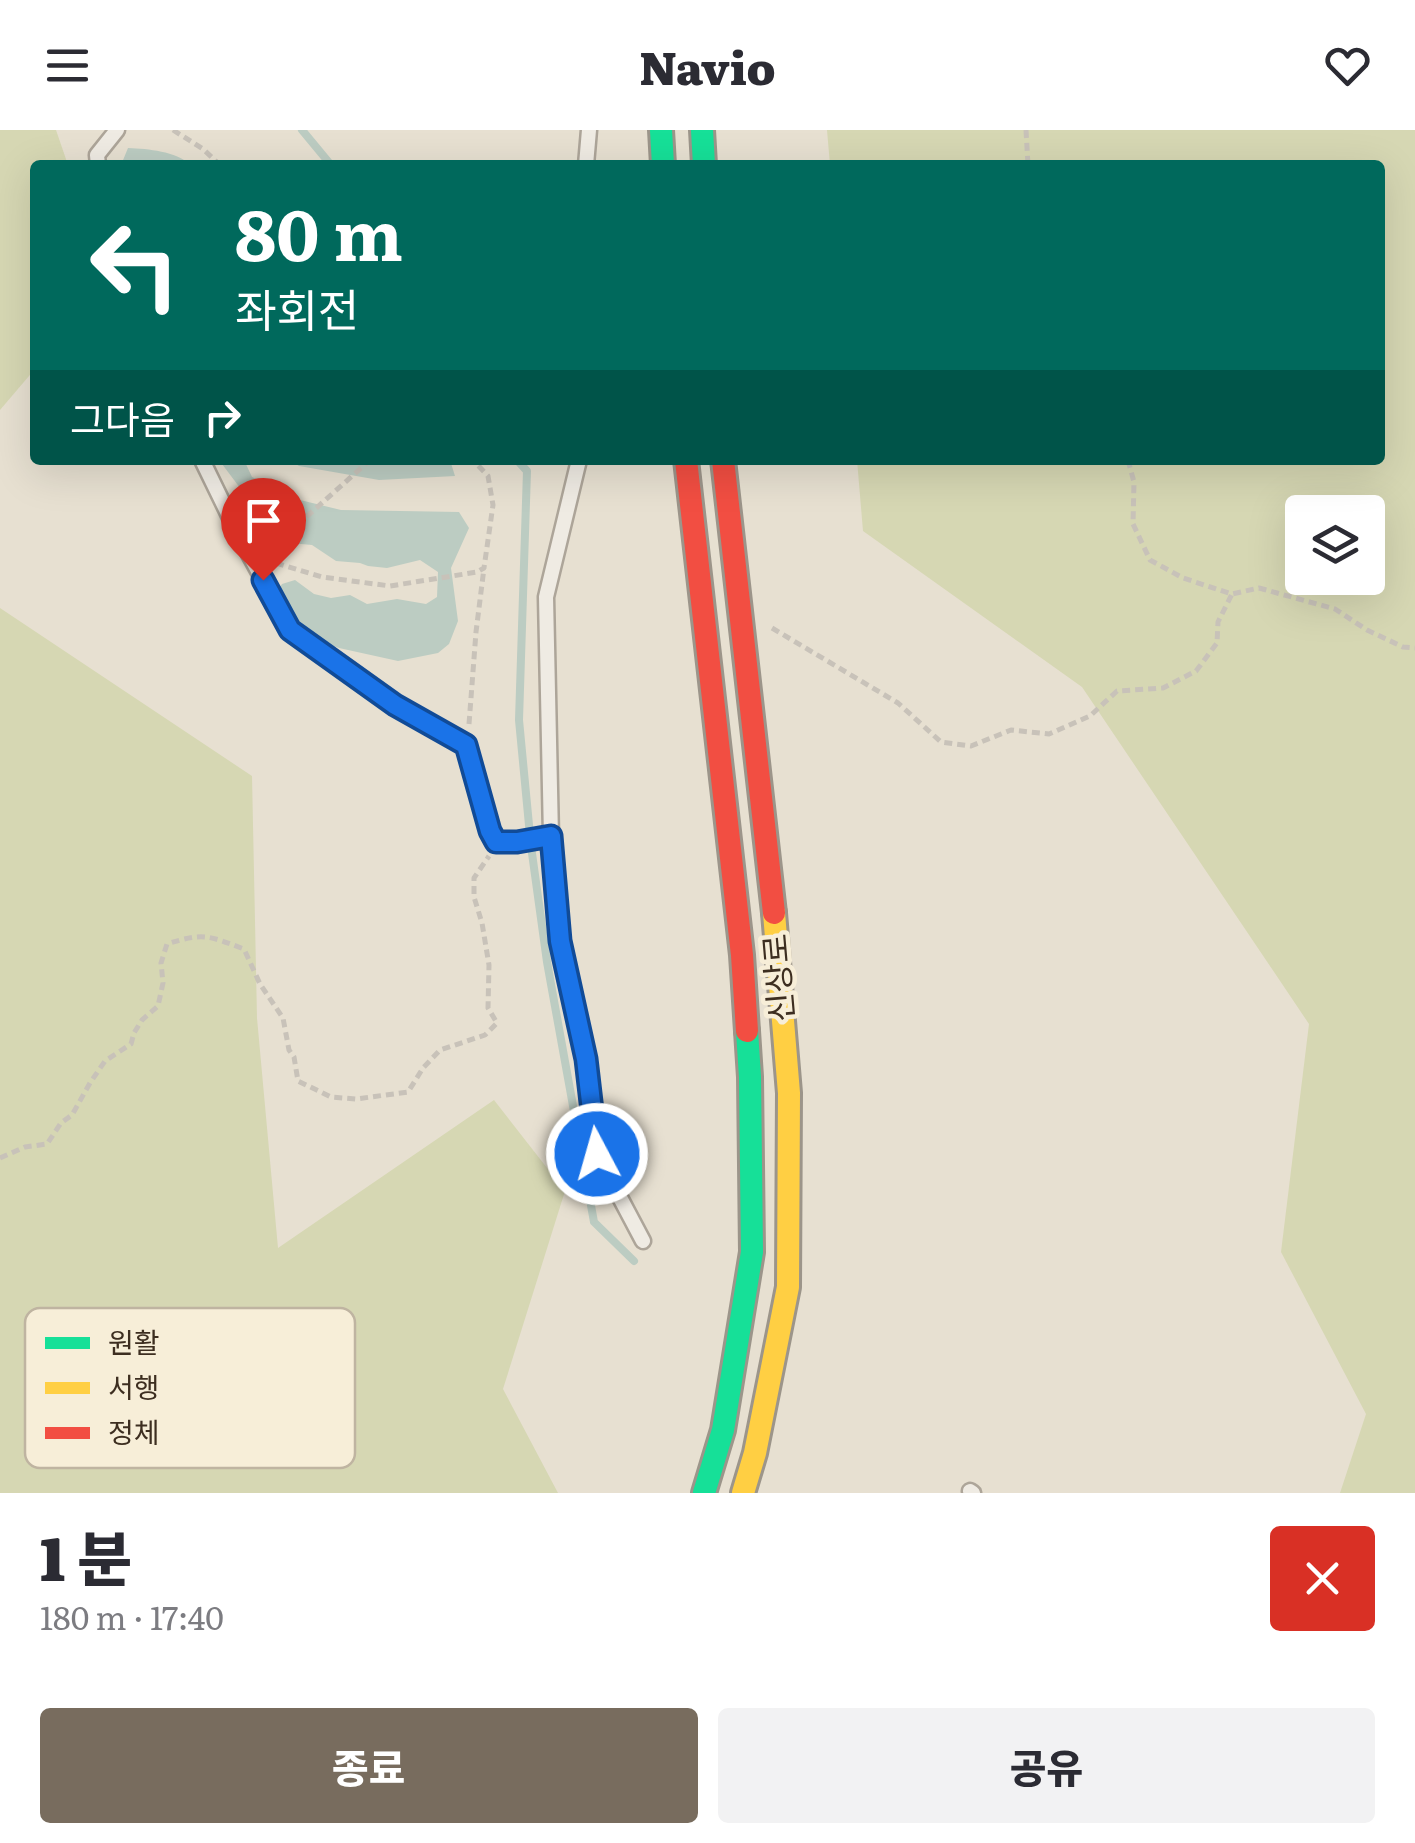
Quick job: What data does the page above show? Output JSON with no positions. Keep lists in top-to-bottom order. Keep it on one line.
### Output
{"streets":{"street":["신상로"]},"legend":["원활","서행","정체"],"page":{"header":"Navio","turn":["80 m","좌회전"],"then":"그다음","heading":["1 분","180 m · 17:40"],"buttons":["종료","공유"]}}
